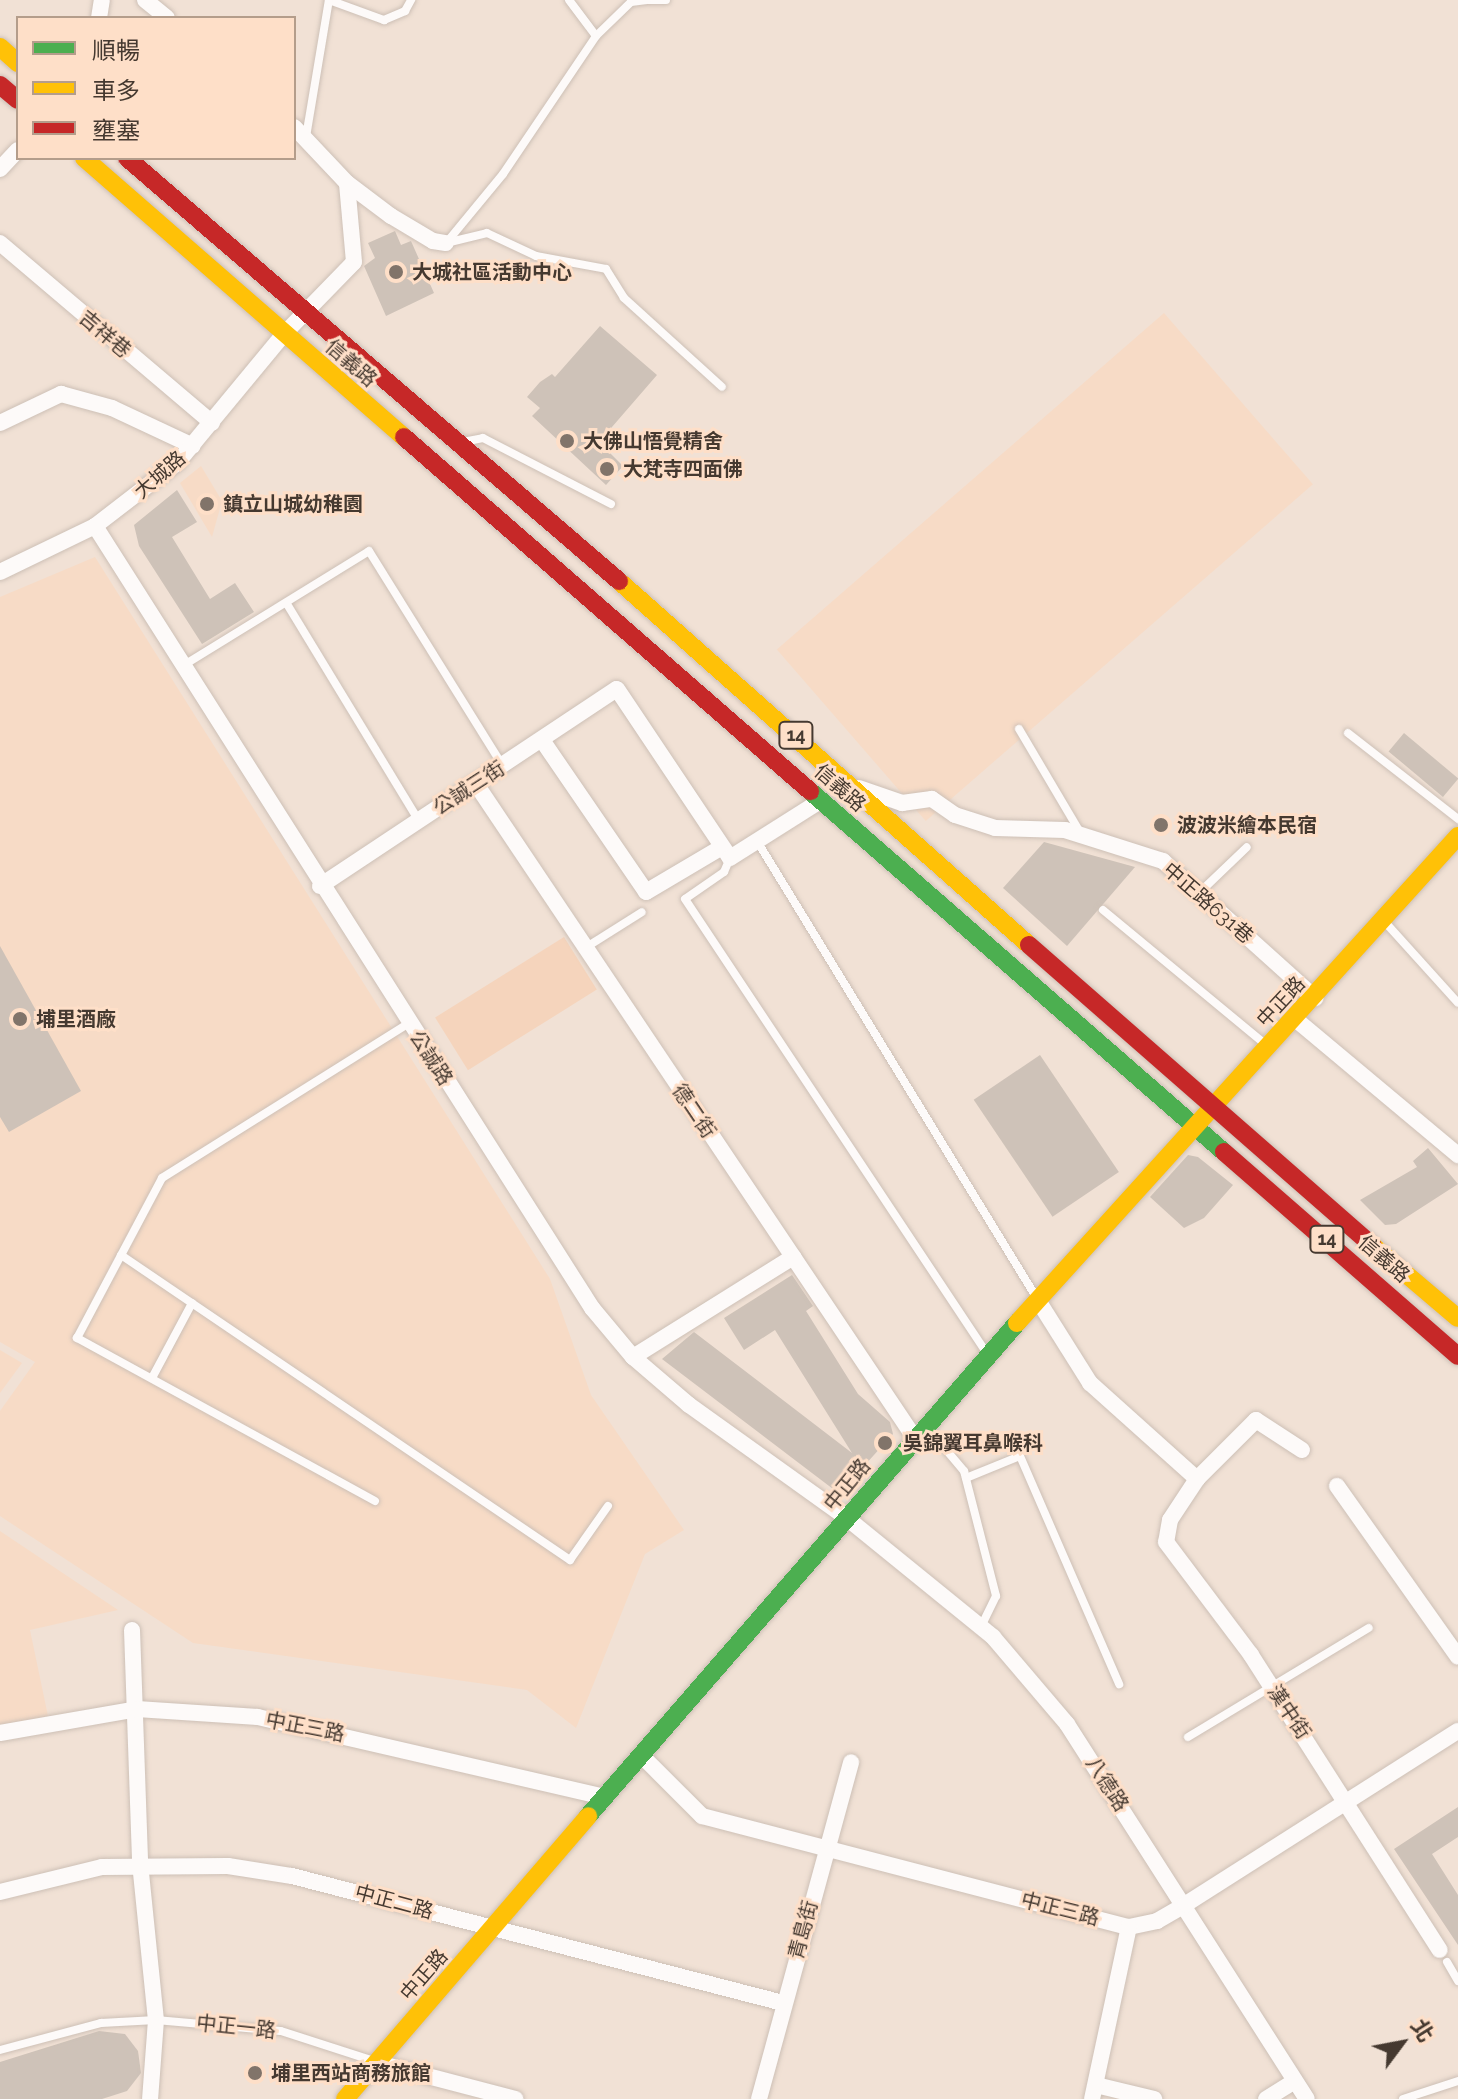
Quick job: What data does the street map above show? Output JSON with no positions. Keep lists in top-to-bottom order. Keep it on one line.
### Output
{"streets":{"main road":["信義路","14","中正路"],"street":["吉祥巷","大城路","公誠三街","中正路631巷","公誠路","德二街","漢中街","中正三路","八德路","中正二路","青島街","中正一路"]},"crossings":[["吉祥巷","大城路"],["信義路","大城路"],["信義路","中正路631巷"],["信義路","中正路"],["大城路","公誠路"],["公誠三街","公誠路"],["公誠三街","德二街"],["中正路631巷","中正路"],["中正路","公誠路"],["中正路","德二街"],["中正路","中正三路"],["中正路","八德路"],["中正路","中正二路"],["中正路","中正一路"],["公誠路","八德路"],["中正三路","青島街"],["中正二路","青島街"]],"places":["大城社區活動中心","大佛山悟覺精舍","大梵寺四面佛","鎮立山城幼稚園","波波米繪本民宿","埔里酒廠","吳錦翼耳鼻喉科","埔里西站商務旅館"],"legend":["順暢","車多","壅塞"],"north":"top right"}
